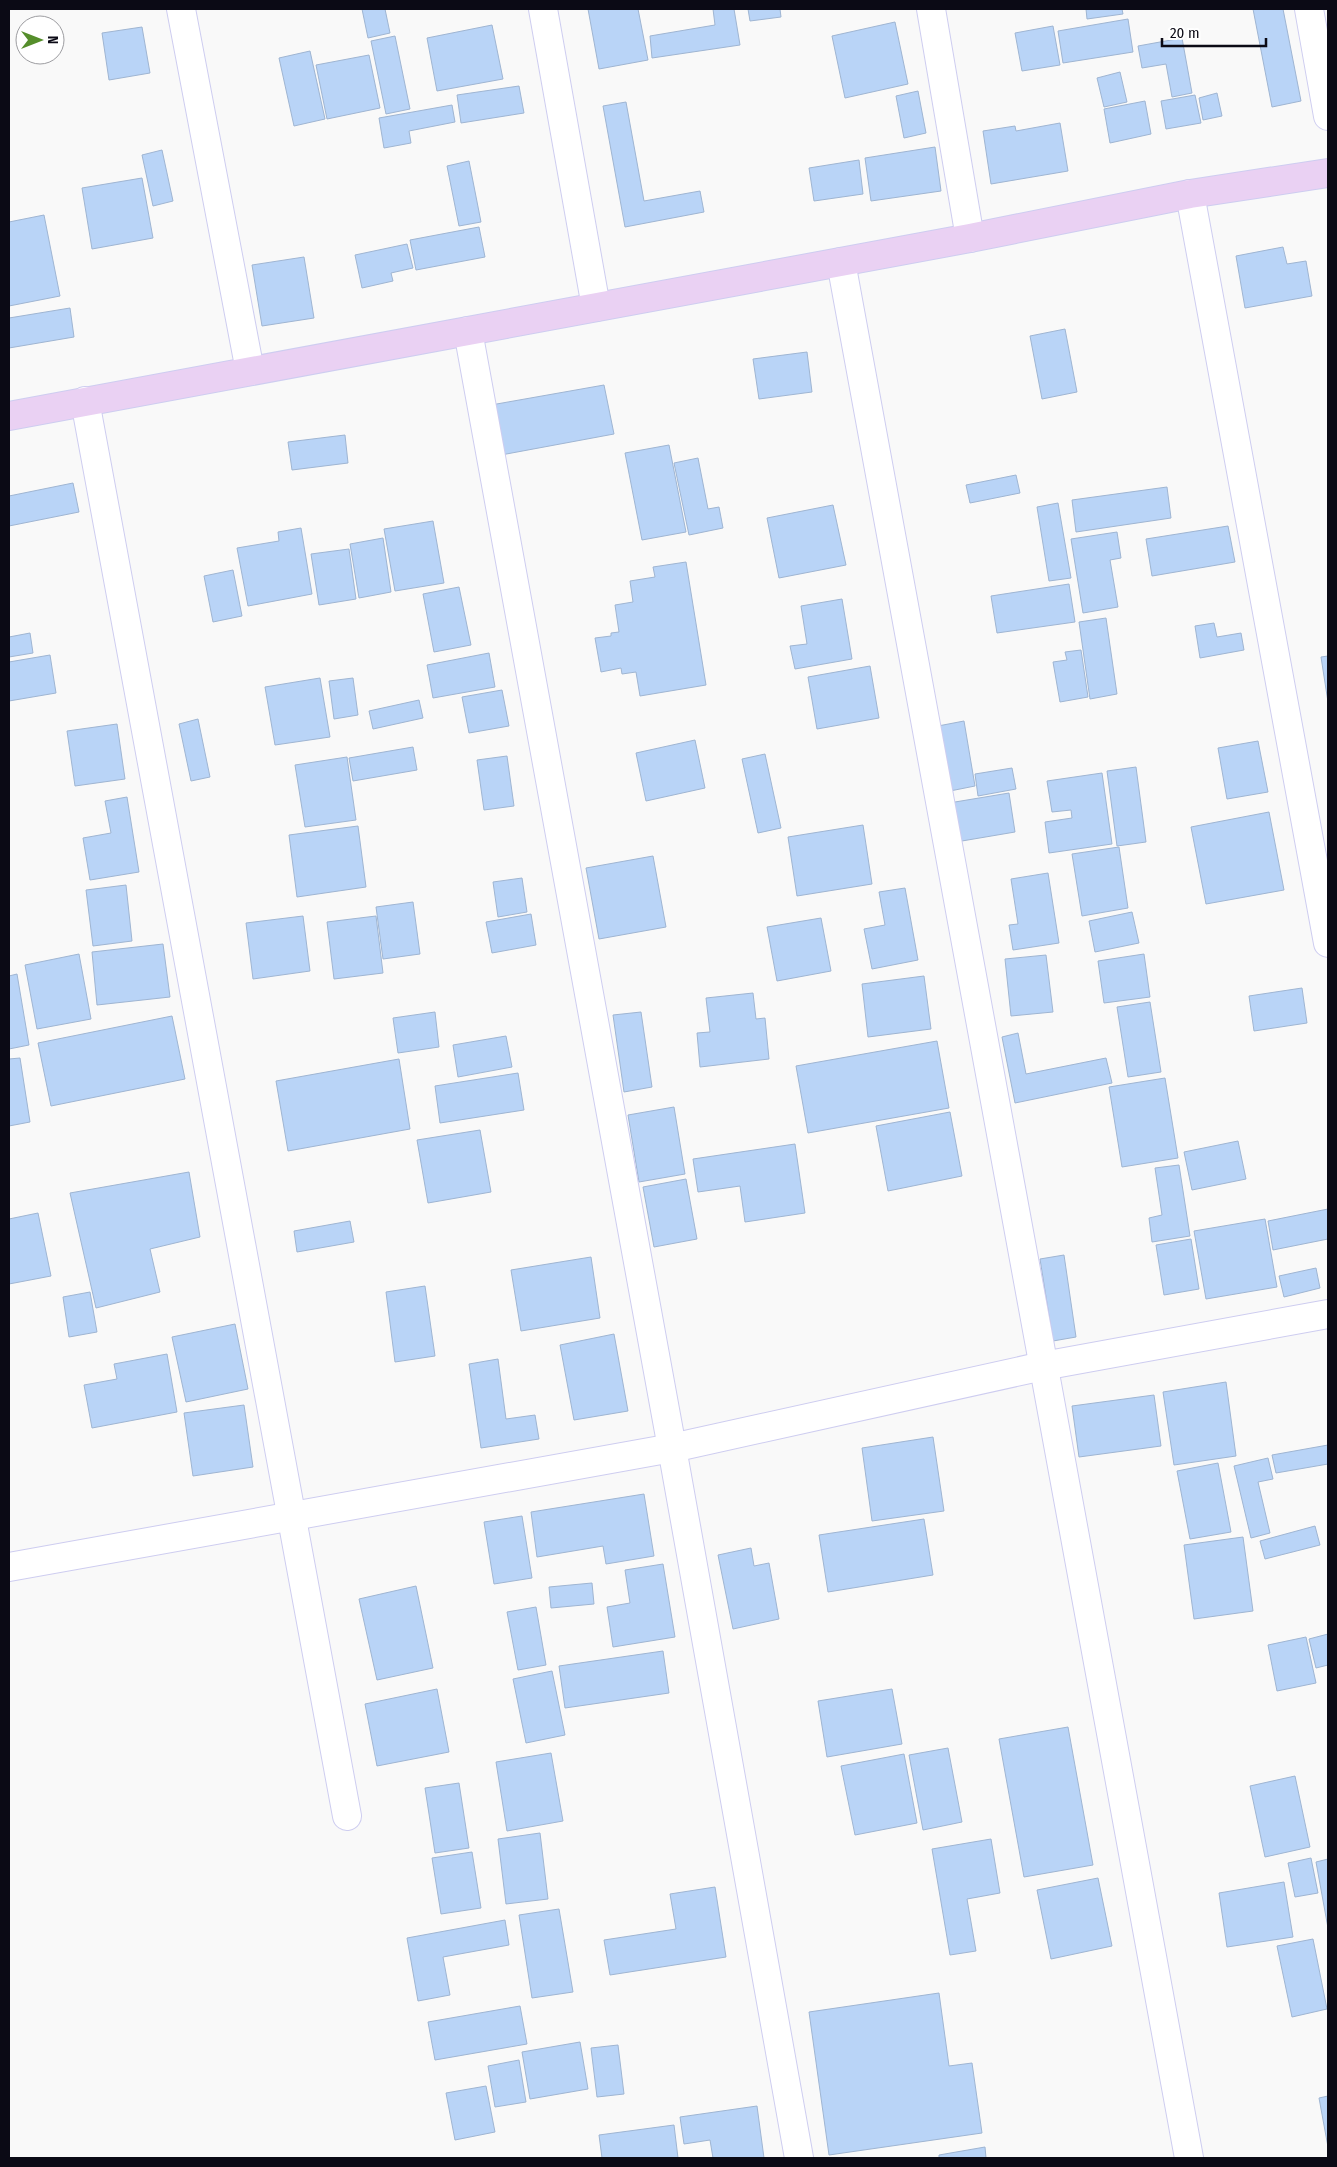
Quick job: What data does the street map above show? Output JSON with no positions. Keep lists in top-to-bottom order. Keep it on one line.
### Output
{"scale_bar":"20 m","north":"right"}
